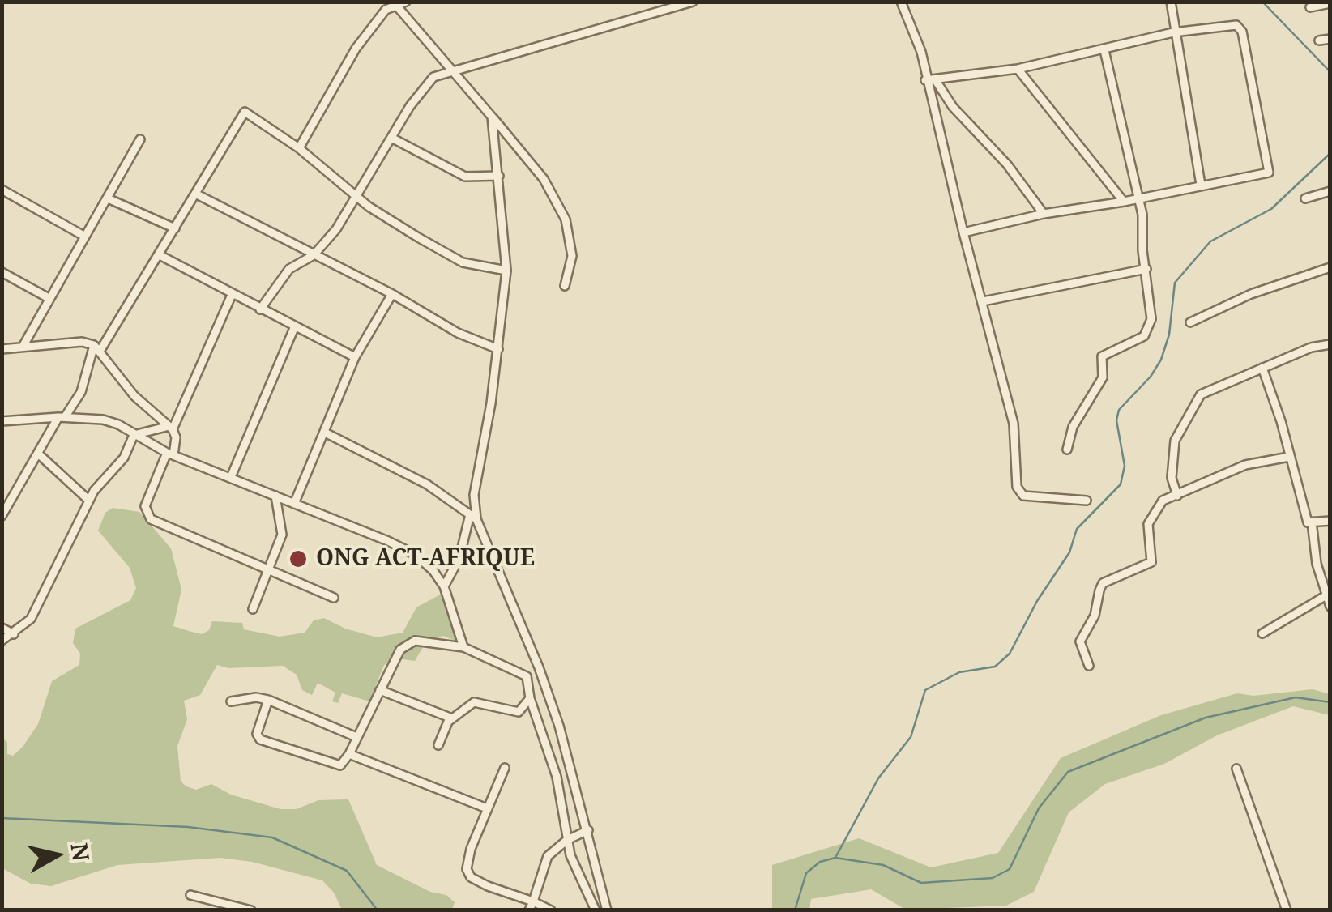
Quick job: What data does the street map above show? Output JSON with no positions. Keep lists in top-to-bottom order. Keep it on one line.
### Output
{"places":["ONG ACT-AFRIQUE"],"north":"right"}
